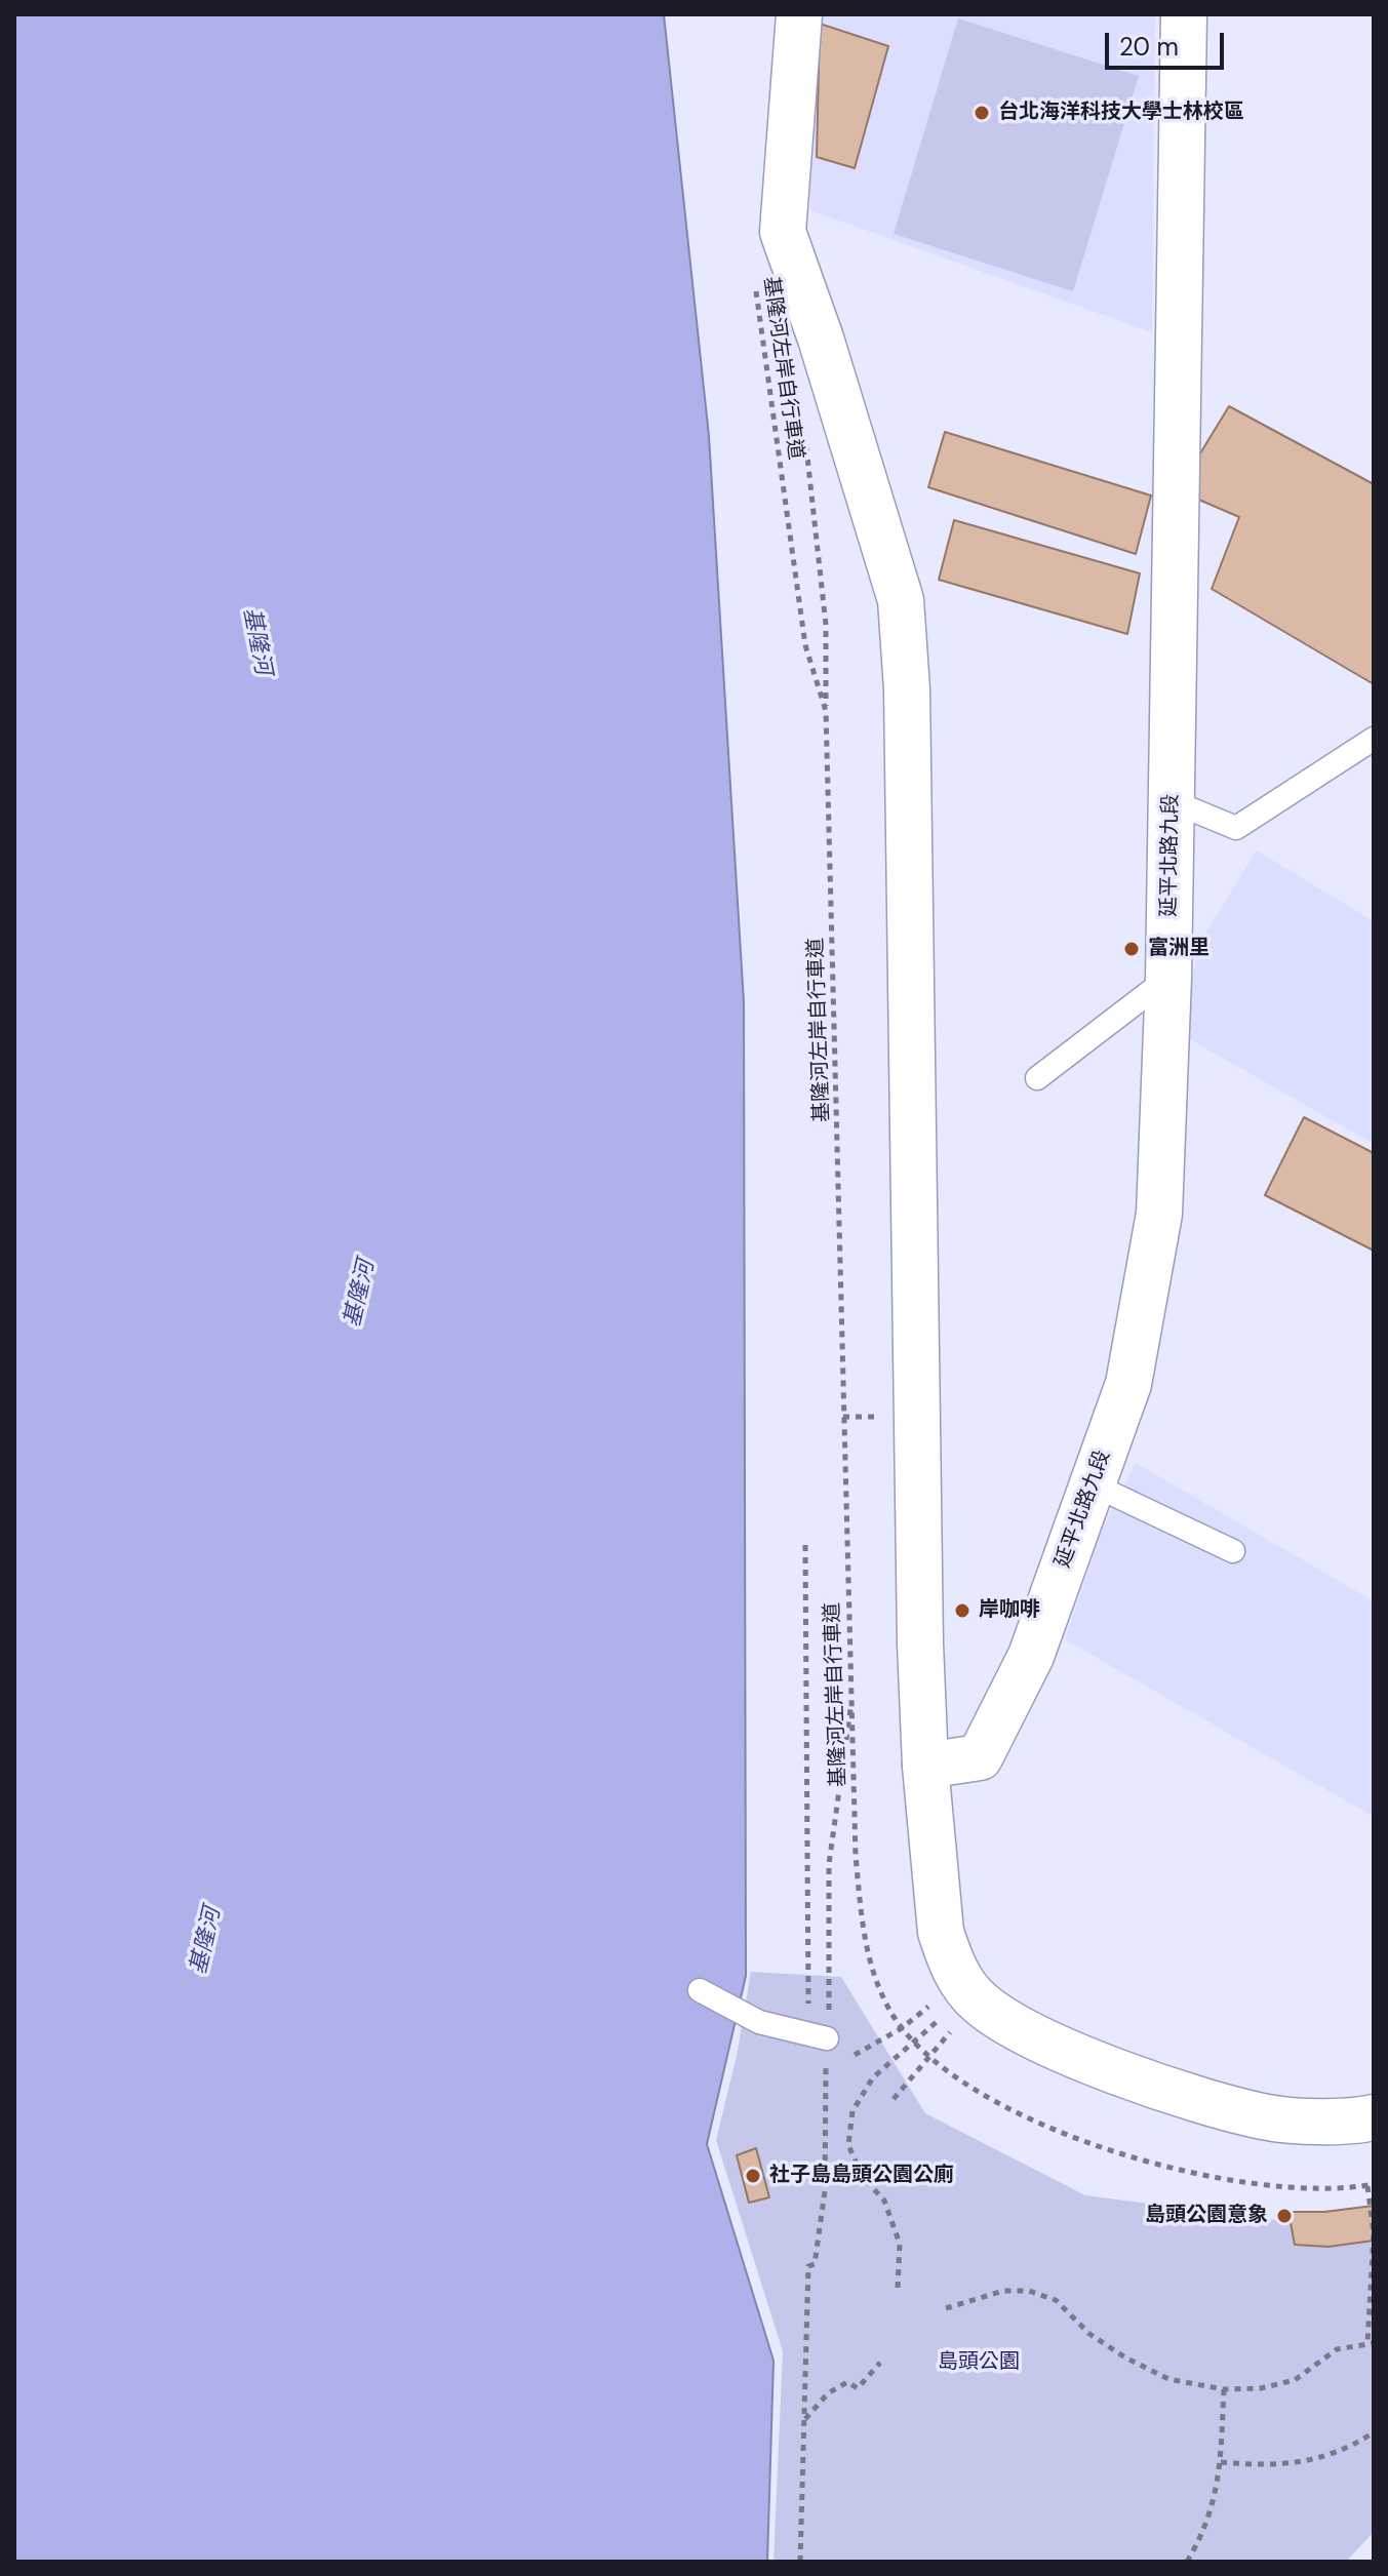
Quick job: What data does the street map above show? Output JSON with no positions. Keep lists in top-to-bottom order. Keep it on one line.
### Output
{"streets":{"street":["延平北路九段"],"path":["基隆河左岸自行車道"]},"water":["基隆河"],"parks":["島頭公園"],"places":["台北海洋科技大學士林校區","富洲里","岸咖啡","社子島島頭公園公廁","島頭公園意象"],"scale_bar":"20 m"}
